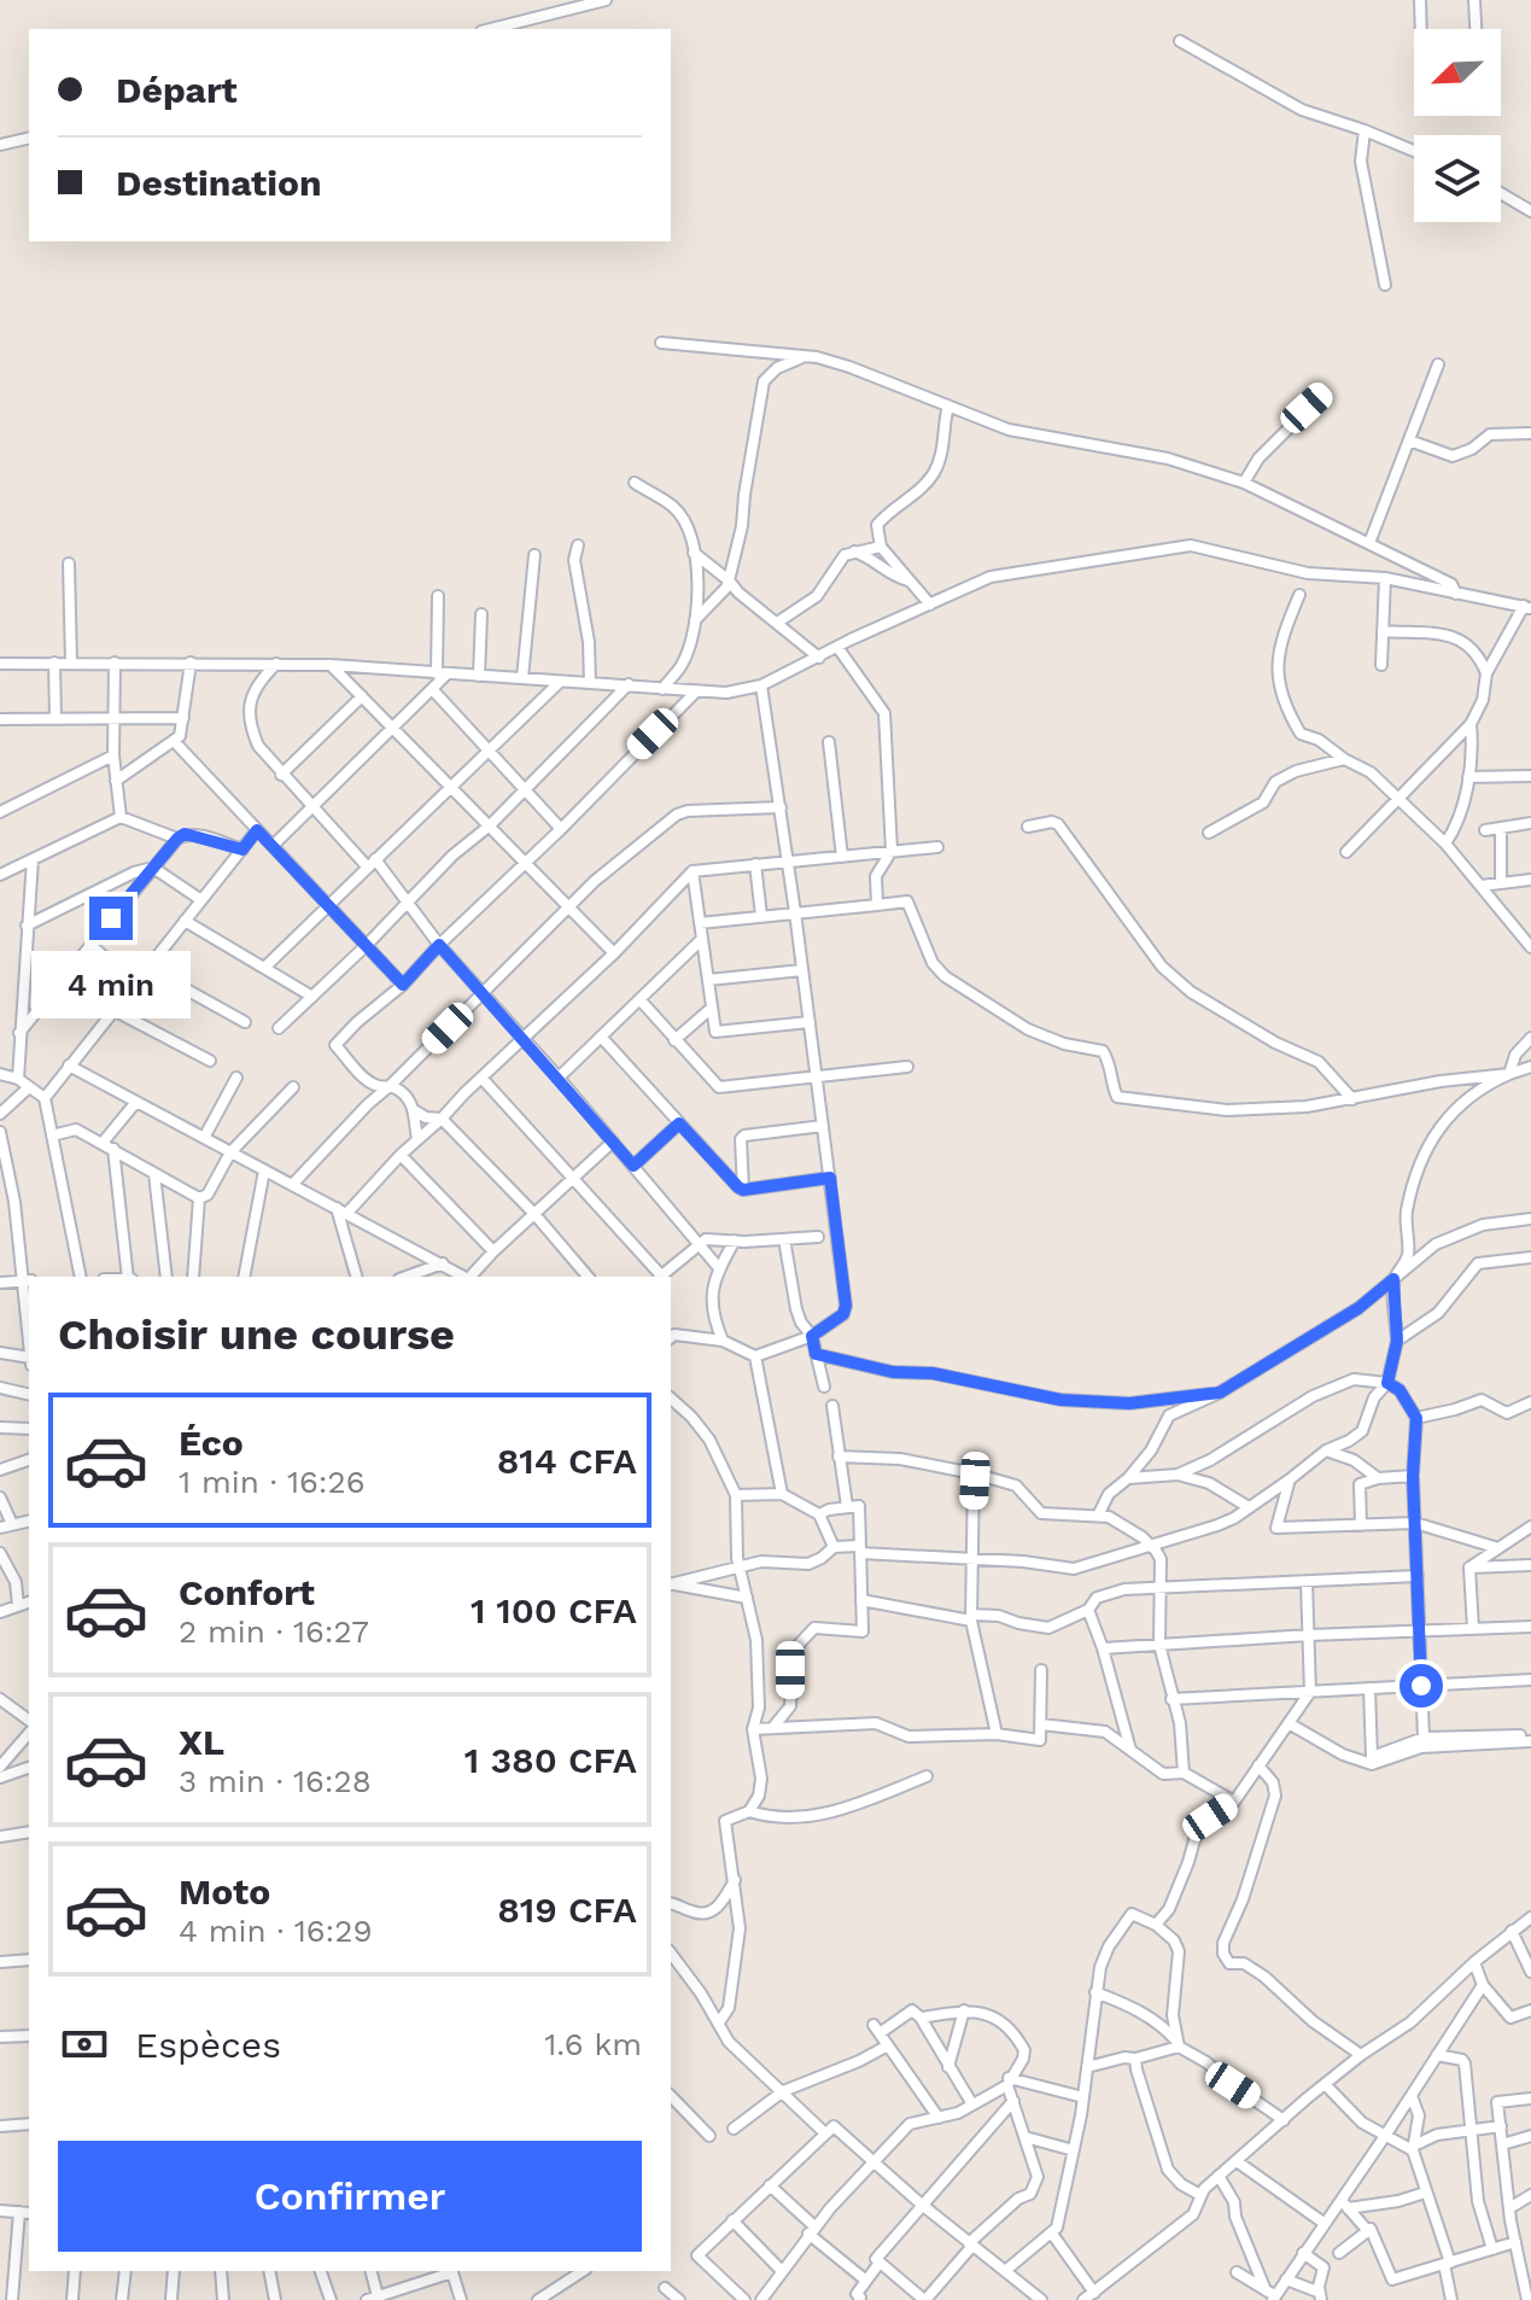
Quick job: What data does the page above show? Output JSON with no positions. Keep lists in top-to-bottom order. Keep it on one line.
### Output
{"north":"bottom left","page":{"banner":["Départ","Destination"],"bubble":"4 min","heading":"Choisir une course","list":[{"name":"Éco","note":"1 min · 16:26","value":"814 CFA"},{"name":"Confort","note":"2 min · 16:27","value":"1 100 CFA"},{"name":"XL","note":"3 min · 16:28","value":"1 380 CFA"},{"name":"Moto","note":"4 min · 16:29","value":"819 CFA"}],"pay":["Espèces","1.6 km"],"buttons":"Confirmer"}}
